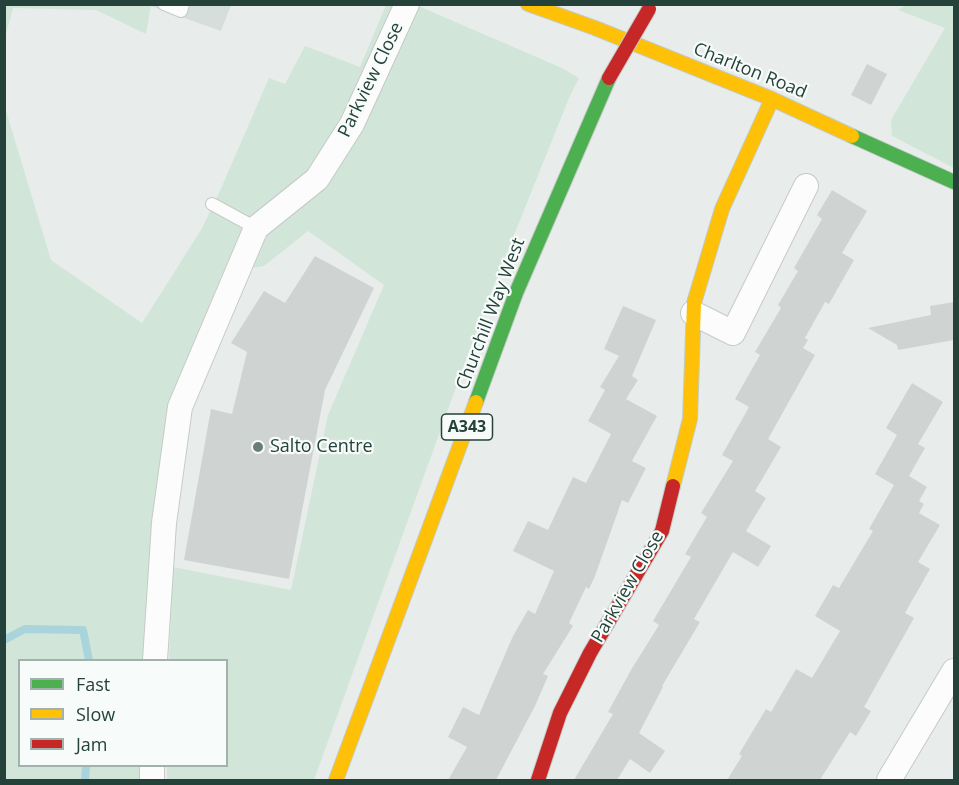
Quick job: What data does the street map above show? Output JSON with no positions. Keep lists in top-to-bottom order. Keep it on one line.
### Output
{"streets":{"street":["Charlton Road","Parkview Close","Churchill Way West","A343"]},"crossings":[["Charlton Road","Parkview Close"]],"places":["Salto Centre"],"legend":["Fast","Slow","Jam"]}
